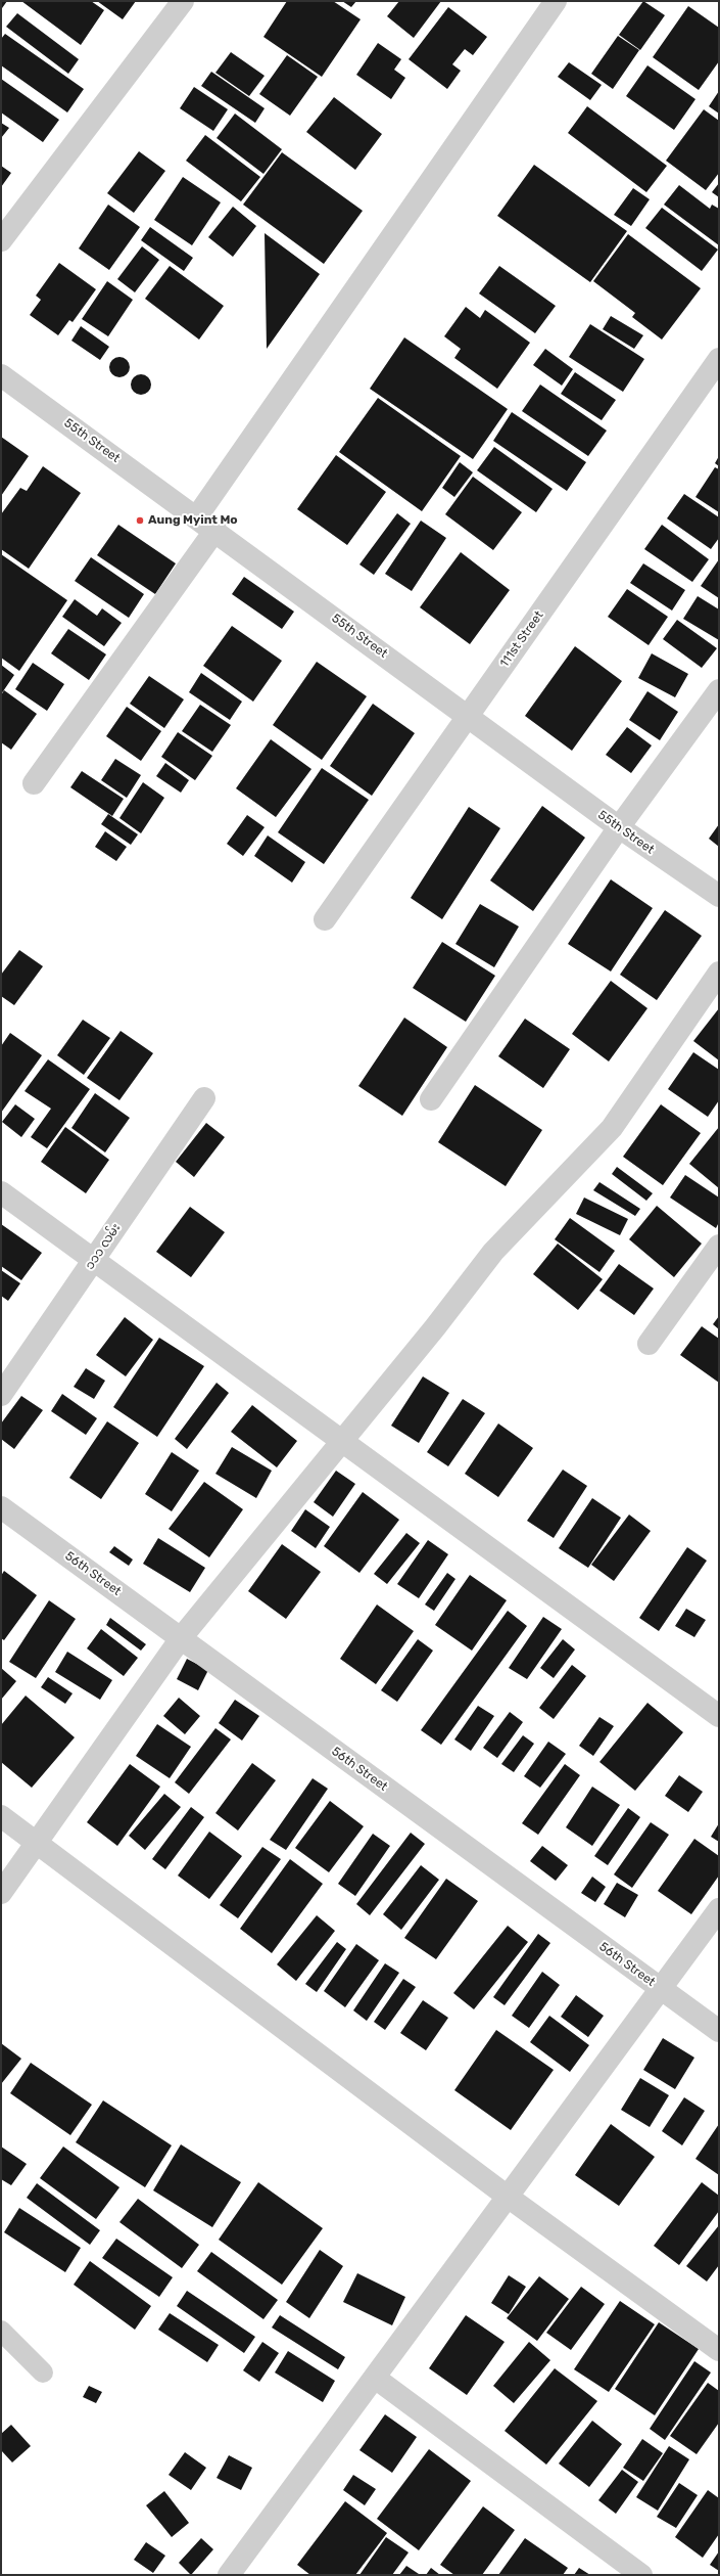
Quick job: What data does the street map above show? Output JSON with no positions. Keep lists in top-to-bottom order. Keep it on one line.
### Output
{"streets":{"street":["55th Street","111st Street","၁၁၁ လမ်း","56th Street"]},"crossings":[["55th Street","111st Street"]],"places":["Aung Myint Mo"]}
